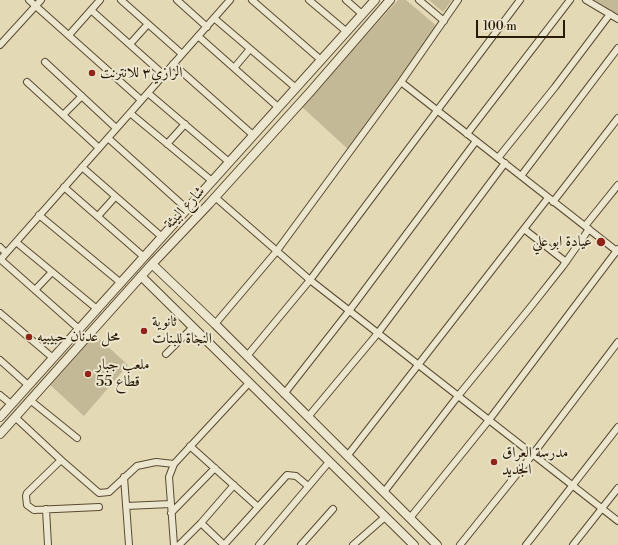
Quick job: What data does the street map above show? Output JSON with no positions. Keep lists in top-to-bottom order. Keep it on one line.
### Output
{"streets":{"street":["شارع البيئة"]},"places":["الرازي٣ للانترنت","عيادة ابو علي","ثانوية النجاة للبنات","محل عدنان حبيبيه","ملعب جبار قطاع 55","مدرسة العراق الجديد"],"scale_bar":"100 m"}
